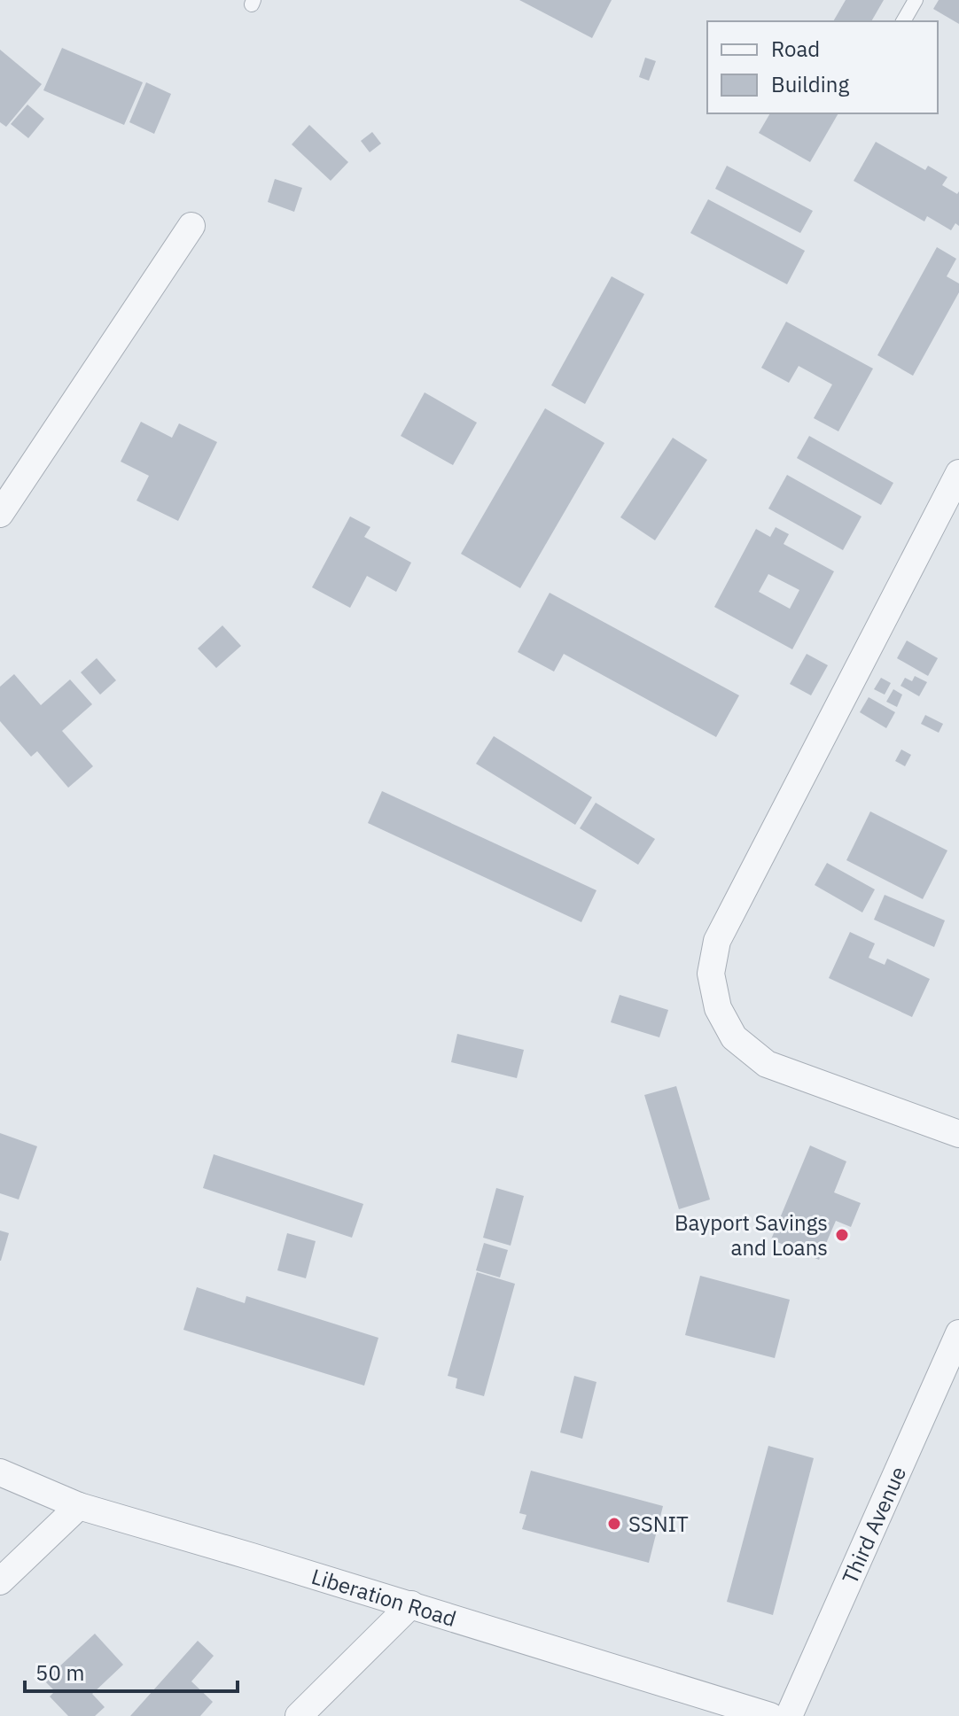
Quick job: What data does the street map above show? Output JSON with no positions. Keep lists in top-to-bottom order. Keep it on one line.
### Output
{"streets":{"street":["Third Avenue","Liberation Road"]},"places":["Bayport Savings and Loans","SSNIT"],"legend":["Road","Building"],"scale_bar":"50 m"}
